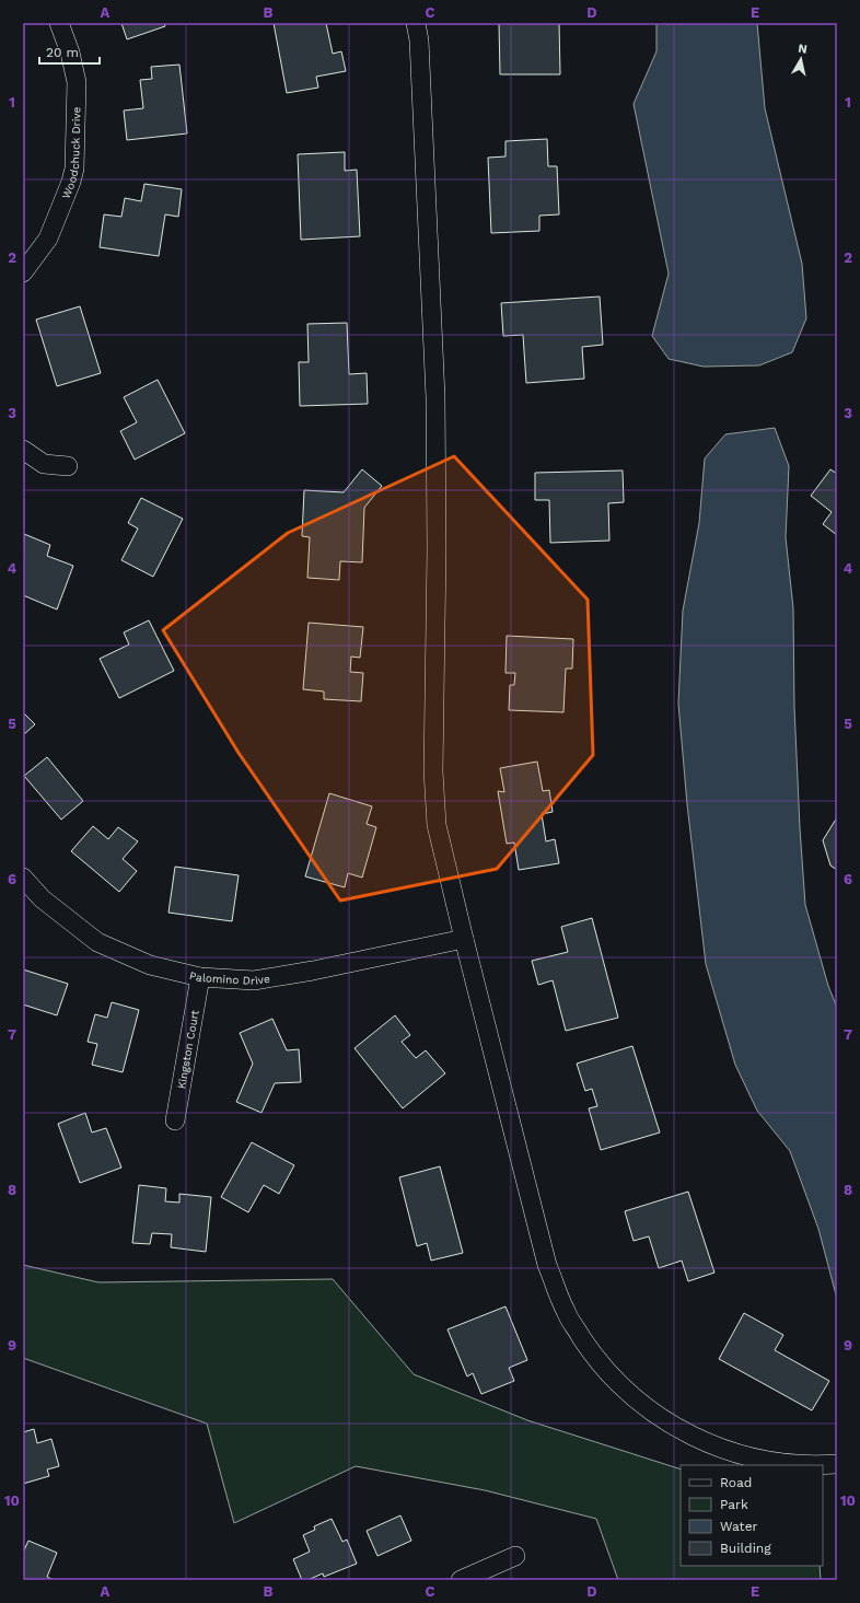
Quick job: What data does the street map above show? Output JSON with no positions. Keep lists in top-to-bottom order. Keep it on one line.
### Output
{"streets":{"street":["Woodchuck Drive","Palomino Drive","Kingston Court"]},"crossings":[["Palomino Drive","Kingston Court"]],"legend":["Road","Park","Water","Building"],"scale_bar":"20 m","north":"top","grid":{"columns":["A","B","C","D","E"],"rows":["1","2","3","4","5","6","7","8","9","10"]}}
